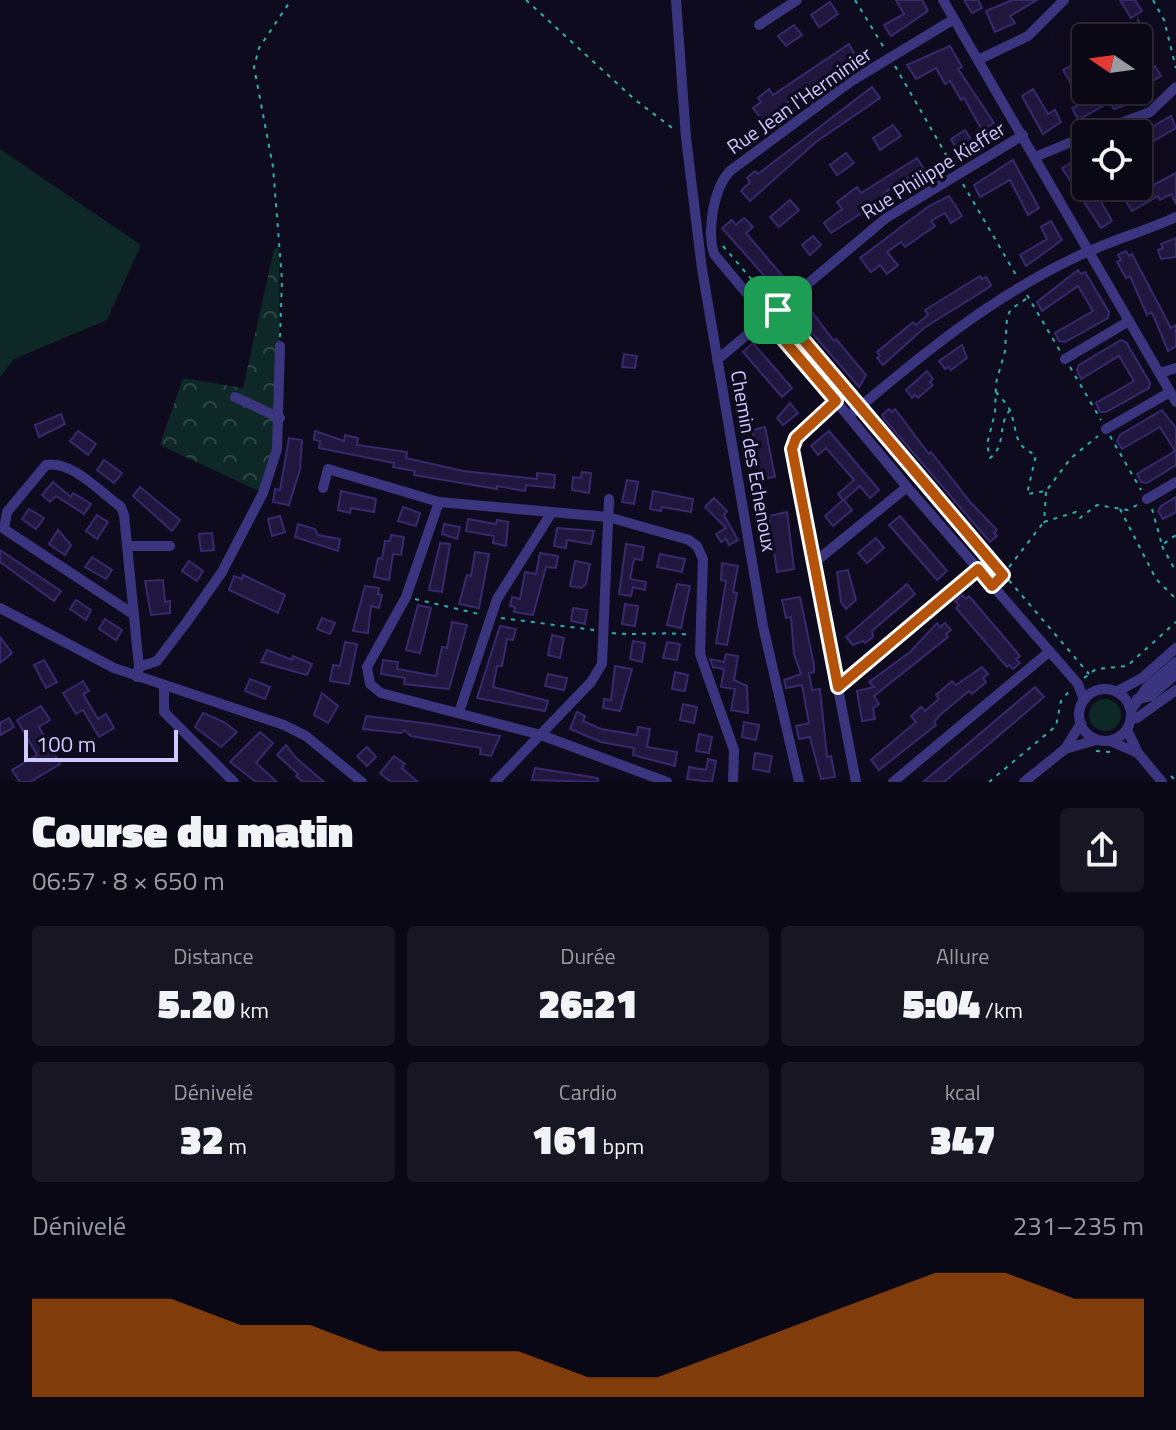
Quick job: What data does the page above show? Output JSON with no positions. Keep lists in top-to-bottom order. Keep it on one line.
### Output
{"streets":{"street":["Rue Jean l'Herminier","Rue Philippe Kieffer","Chemin des Echenoux"]},"crossings":[["Rue Philippe Kieffer","Chemin des Echenoux"]],"scale_bar":"100 m","north":"left","page":{"scale":"100 m","heading":["Course du matin","06:57 · 8 × 650 m"],"stats":[["Distance","5.20 km"],["Durée","26:21"],["Allure","5:04 /km"],["Dénivelé","32 m"],["Cardio","161 bpm"],["kcal","347"]],"chart":["Dénivelé","231–235 m"]}}
